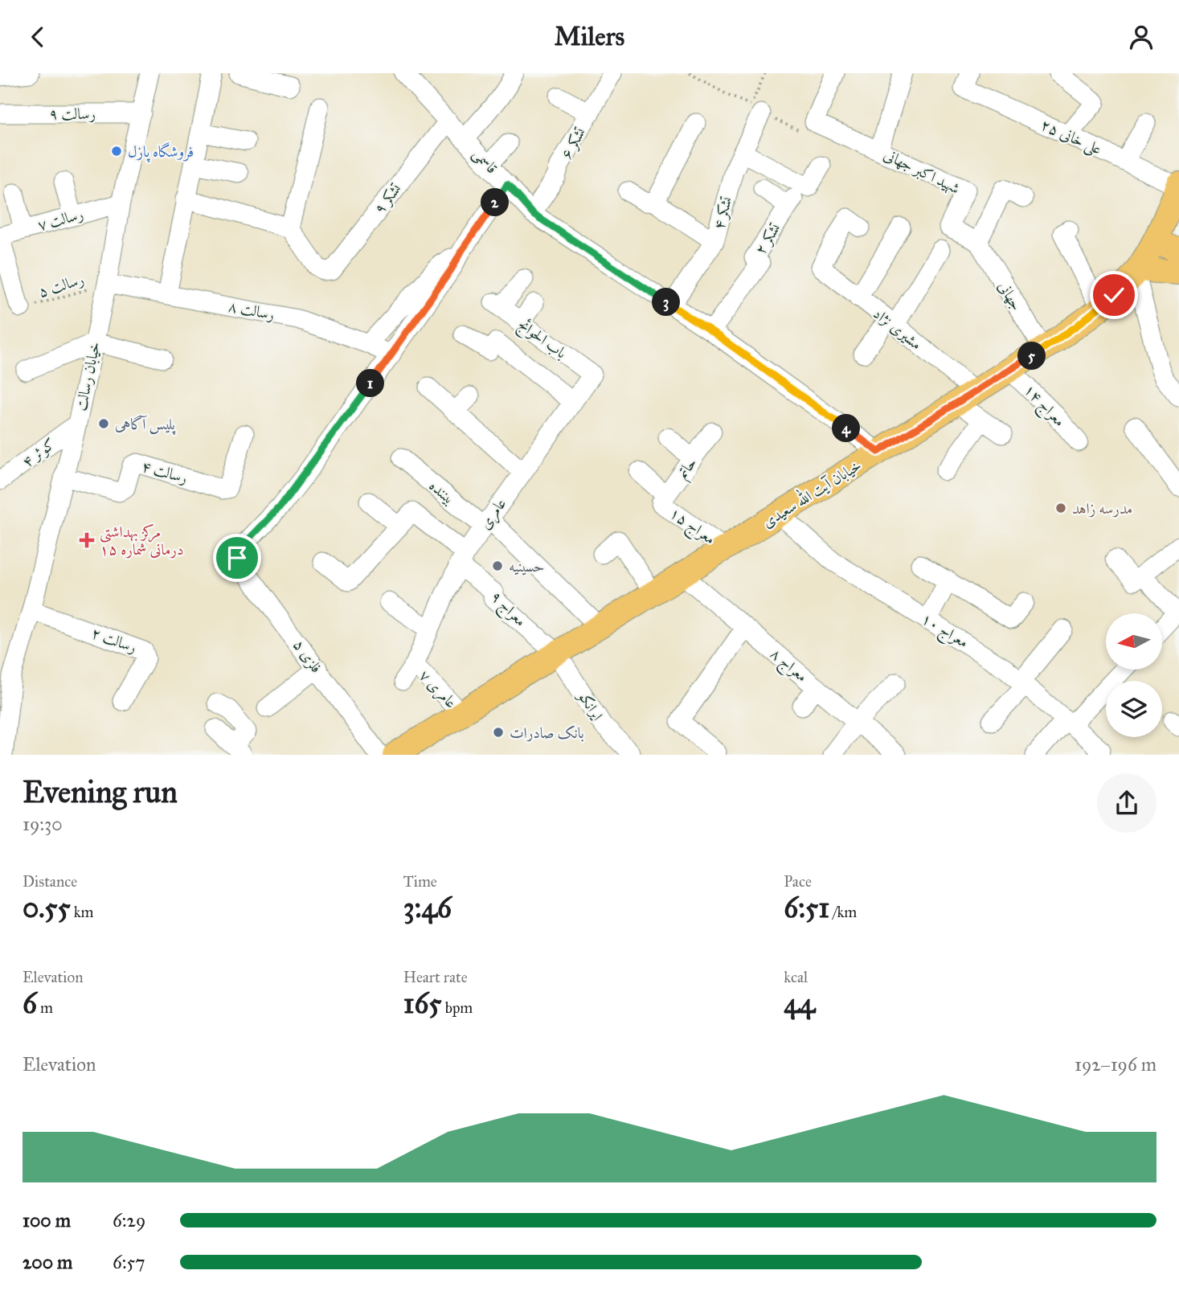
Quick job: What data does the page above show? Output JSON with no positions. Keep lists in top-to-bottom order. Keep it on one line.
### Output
{"streets":{"main road":["خیابان آیت الله سعیدی"],"street":["رسالت ۹","علی خانی ۲۵","تشکر ۶","قاسمی","شهید اکبر جهانی","تشکر ۹","تشکر ۴","رسالت ۷","تشکر ۲","جهانی","رسالت ۸","مشیری نژاد","باب الحوائج","خیابان رسالت","معراج ۱۴","کوثر ۴","حاتم","رسالت ۴","بیننده","عامری","معراج ۱۵","معراج ۹","معراج ۱۰","رسالت ۲","فلزی ۵","معراج ۸","عامری ۷","ایرانکو"],"path":["رسالت ۵"]},"crossings":[["رسالت ۹","خیابان رسالت"],["علی خانی ۲۵","خیابان آیت الله سعیدی"],["تشکر ۶","قاسمی"],["قاسمی","تشکر ۹"],["قاسمی","تشکر ۴"],["قاسمی","تشکر ۲"],["قاسمی","خیابان آیت الله سعیدی"],["شهید اکبر جهانی","جهانی"],["رسالت ۷","خیابان رسالت"],["رسالت ۵","رسالت ۸"],["رسالت ۵","خیابان رسالت"],["جهانی","خیابان آیت الله سعیدی"],["رسالت ۸","خیابان رسالت"],["رسالت ۸","فلزی ۵"],["مشیری نژاد","خیابان آیت الله سعیدی"],["باب الحوائج","عامری"],["خیابان رسالت","کوثر ۴"],["خیابان رسالت","رسالت ۴"],["خیابان رسالت","رسالت ۲"],["معراج ۱۴","خیابان آیت الله سعیدی"],["حاتم","معراج ۱۵"],["بیننده","خیابان آیت الله سعیدی"],["بیننده","عامری"],["خیابان آیت الله سعیدی","معراج ۱۵"],["خیابان آیت الله سعیدی","معراج ۹"],["خیابان آیت الله سعیدی","معراج ۱۰"],["خیابان آیت الله سعیدی","معراج ۸"],["خیابان آیت الله سعیدی","عامری ۷"],["خیابان آیت الله سعیدی","ایرانکو"],["عامری","معراج ۹"],["عامری","عامری ۷"],["معراج ۹","ایرانکو"]],"places":{"other":["فروشگاه پازل","پلیس آگاهی","مدرسه زاهد","حسینیه","بانک صادرات"],"health":["مرکز بهداشتی درمانی شماره ۱۵"]},"north":"left","page":{"header":"Milers","pins":["2","3","5","1","4"],"heading":["Evening run","19:30"],"stats":[["Distance","0.55 km"],["Time","3:46"],["Pace","6:51 /km"],["Elevation","6 m"],["Heart rate","165 bpm"],["kcal","44"]],"chart":["Elevation","192–196 m"],"list":[{"name":"100 m","note":"6:29"},{"name":"200 m","note":"6:57"}]}}
